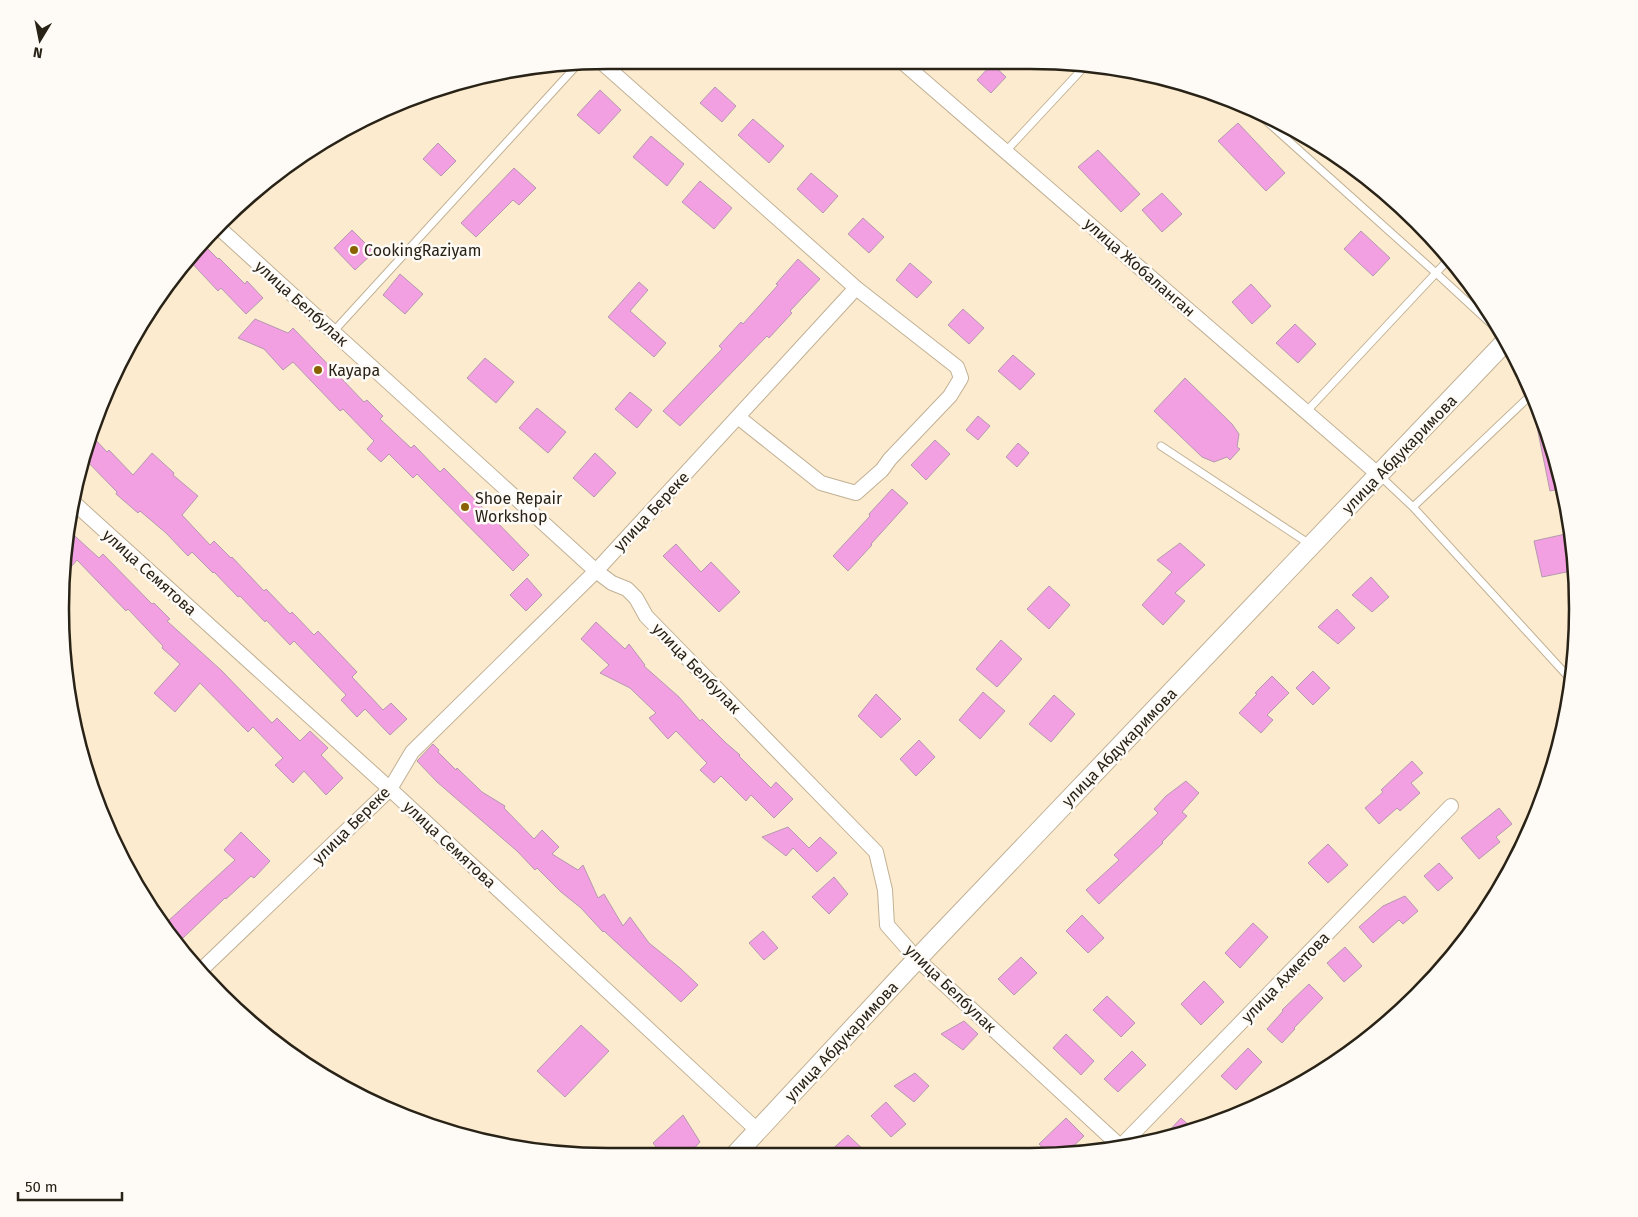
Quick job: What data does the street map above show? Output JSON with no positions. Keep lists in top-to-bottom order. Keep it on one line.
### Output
{"streets":{"main road":["улица Абдукаримова"],"street":["улица Жобаланган","улица Белбулак","улица Береке","улица Семятова","улица Ахметова"]},"crossings":[["улица Жобаланган","улица Абдукаримова"],["улица Белбулак","улица Абдукаримова"],["улица Белбулак","улица Береке"],["улица Абдукаримова","улица Семятова"],["улица Береке","улица Семятова"]],"places":["CookingRaziyam","Кауара","Shoe Repair Workshop"],"scale_bar":"50 m","north":"bottom"}
